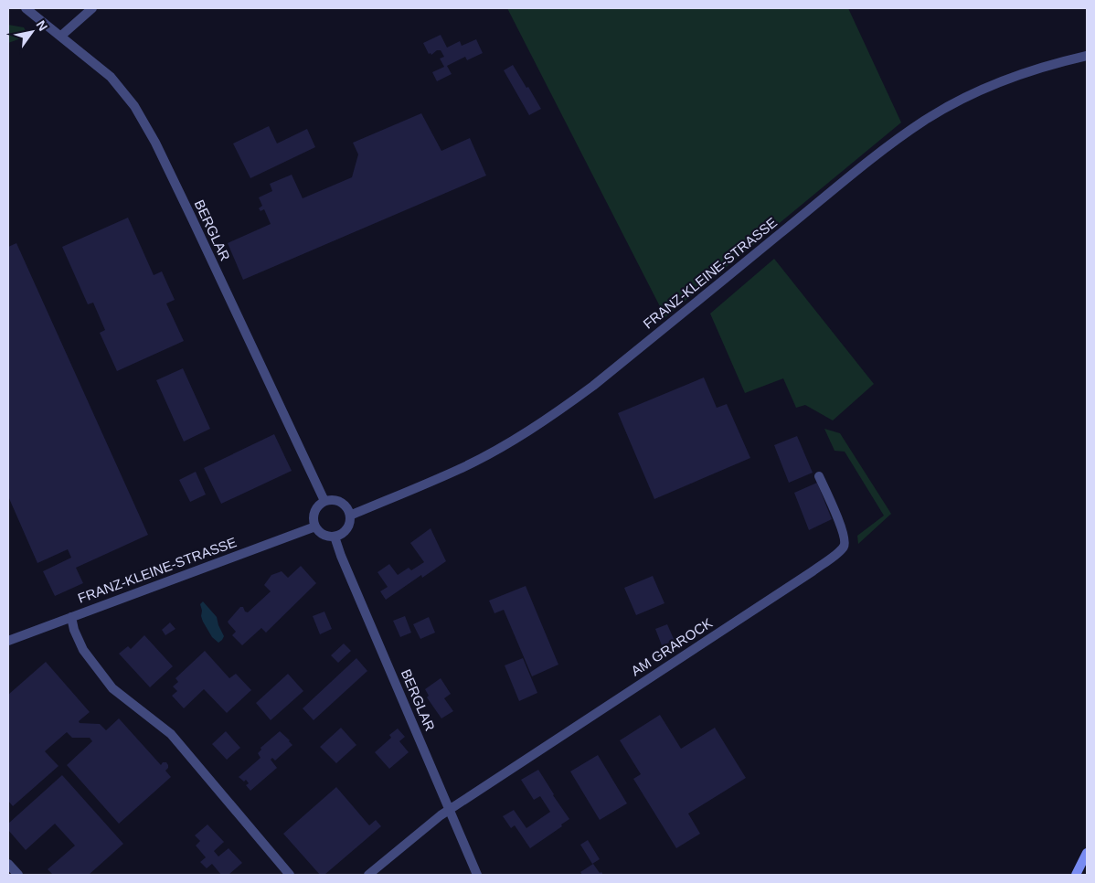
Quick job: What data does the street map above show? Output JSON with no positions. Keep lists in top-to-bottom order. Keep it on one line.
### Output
{"streets":{"street":["BERGLAR","FRANZ-KLEINE-STRASSE","AM GRAROCK"]},"crossings":[["BERGLAR","FRANZ-KLEINE-STRASSE"],["BERGLAR","AM GRAROCK"]],"north":"top right"}
